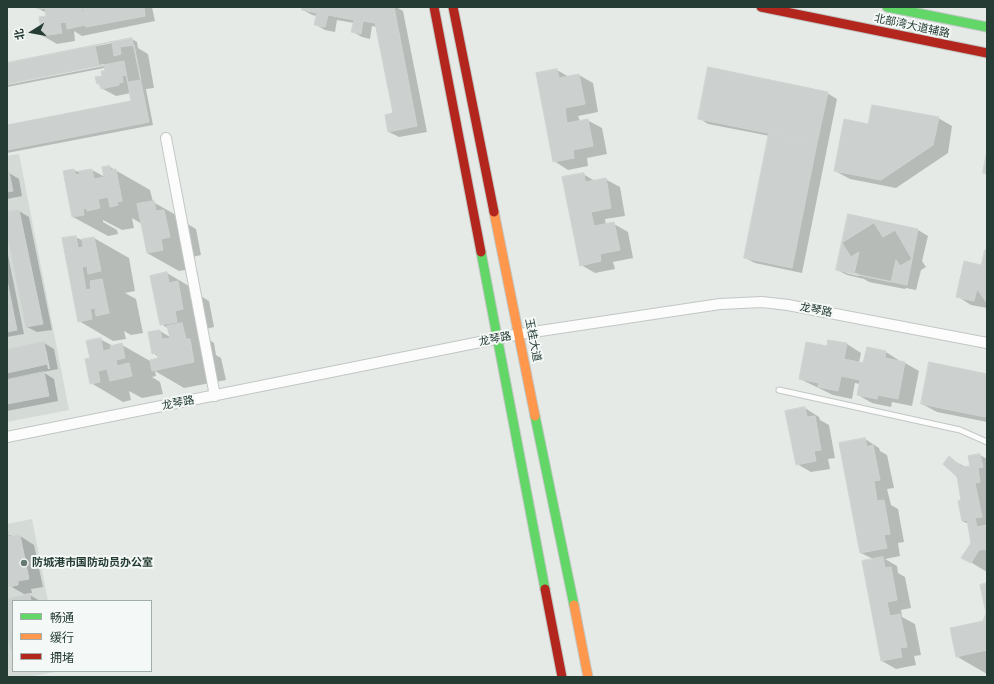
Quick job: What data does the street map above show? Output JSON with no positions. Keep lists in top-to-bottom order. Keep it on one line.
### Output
{"streets":{"main road":["北部湾大道辅路","玉桂大道"],"street":["龙琴路"]},"crossings":[["龙琴路","玉桂大道"]],"places":["防城港市国防动员办公室"],"legend":["畅通","缓行","拥堵"],"north":"left"}
